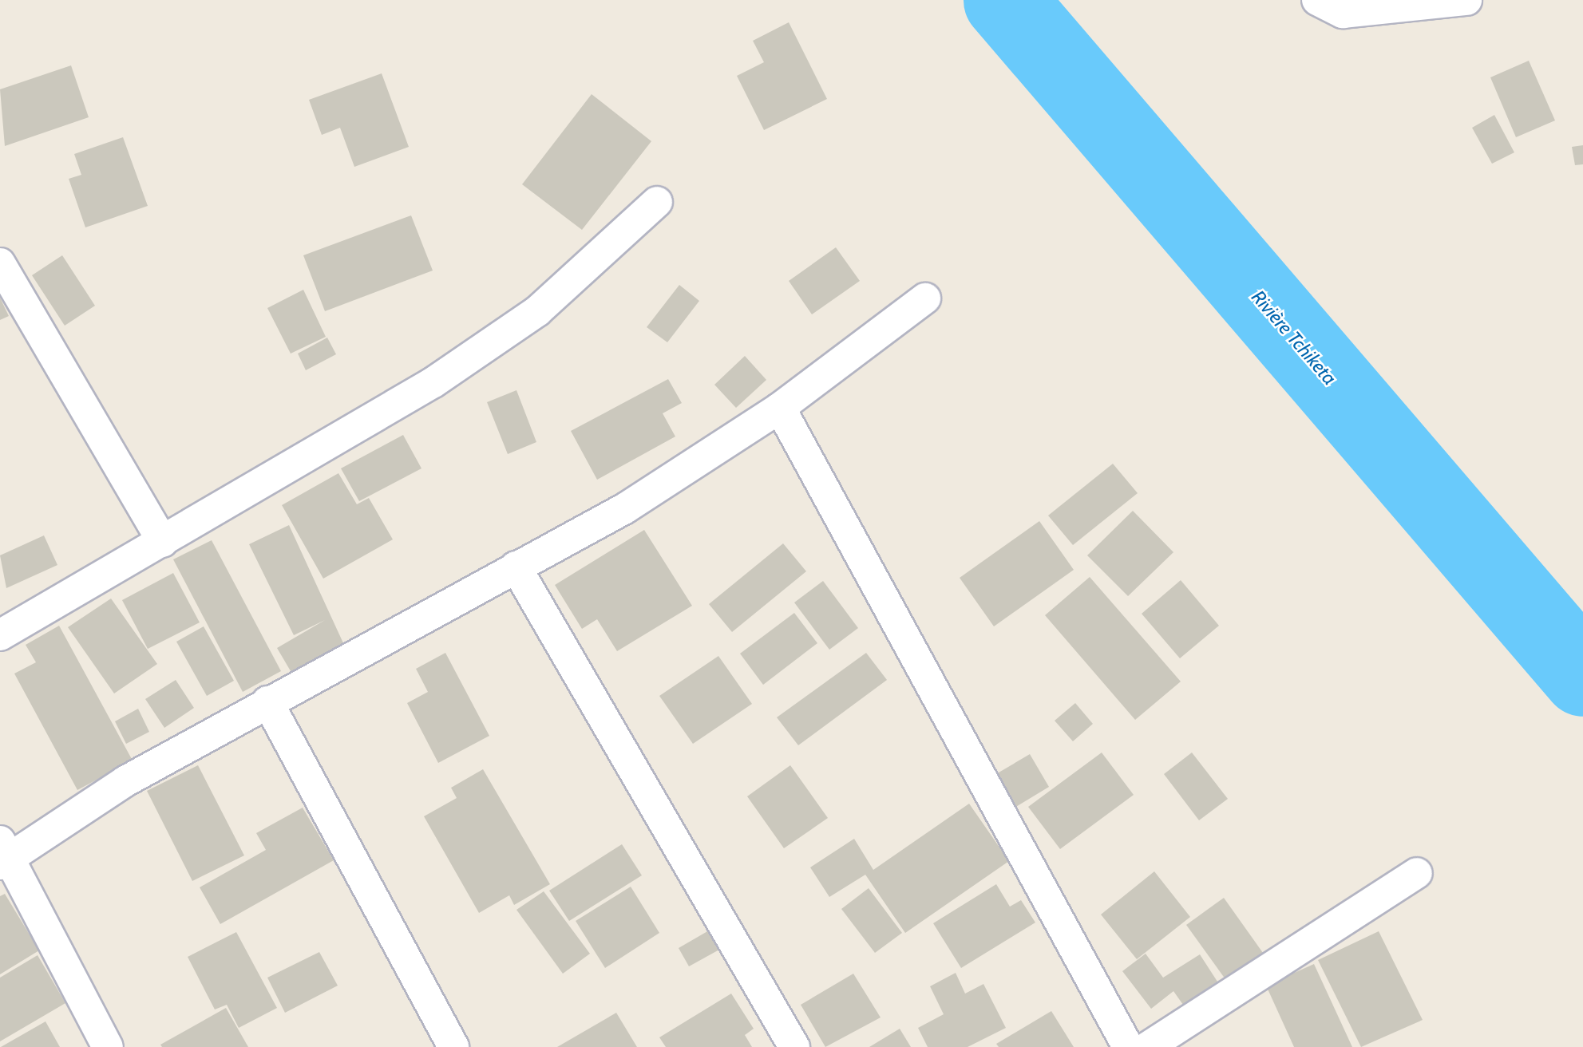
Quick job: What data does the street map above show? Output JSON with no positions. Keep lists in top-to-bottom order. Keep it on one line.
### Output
{"water":["Rivière Tchiketa"]}
